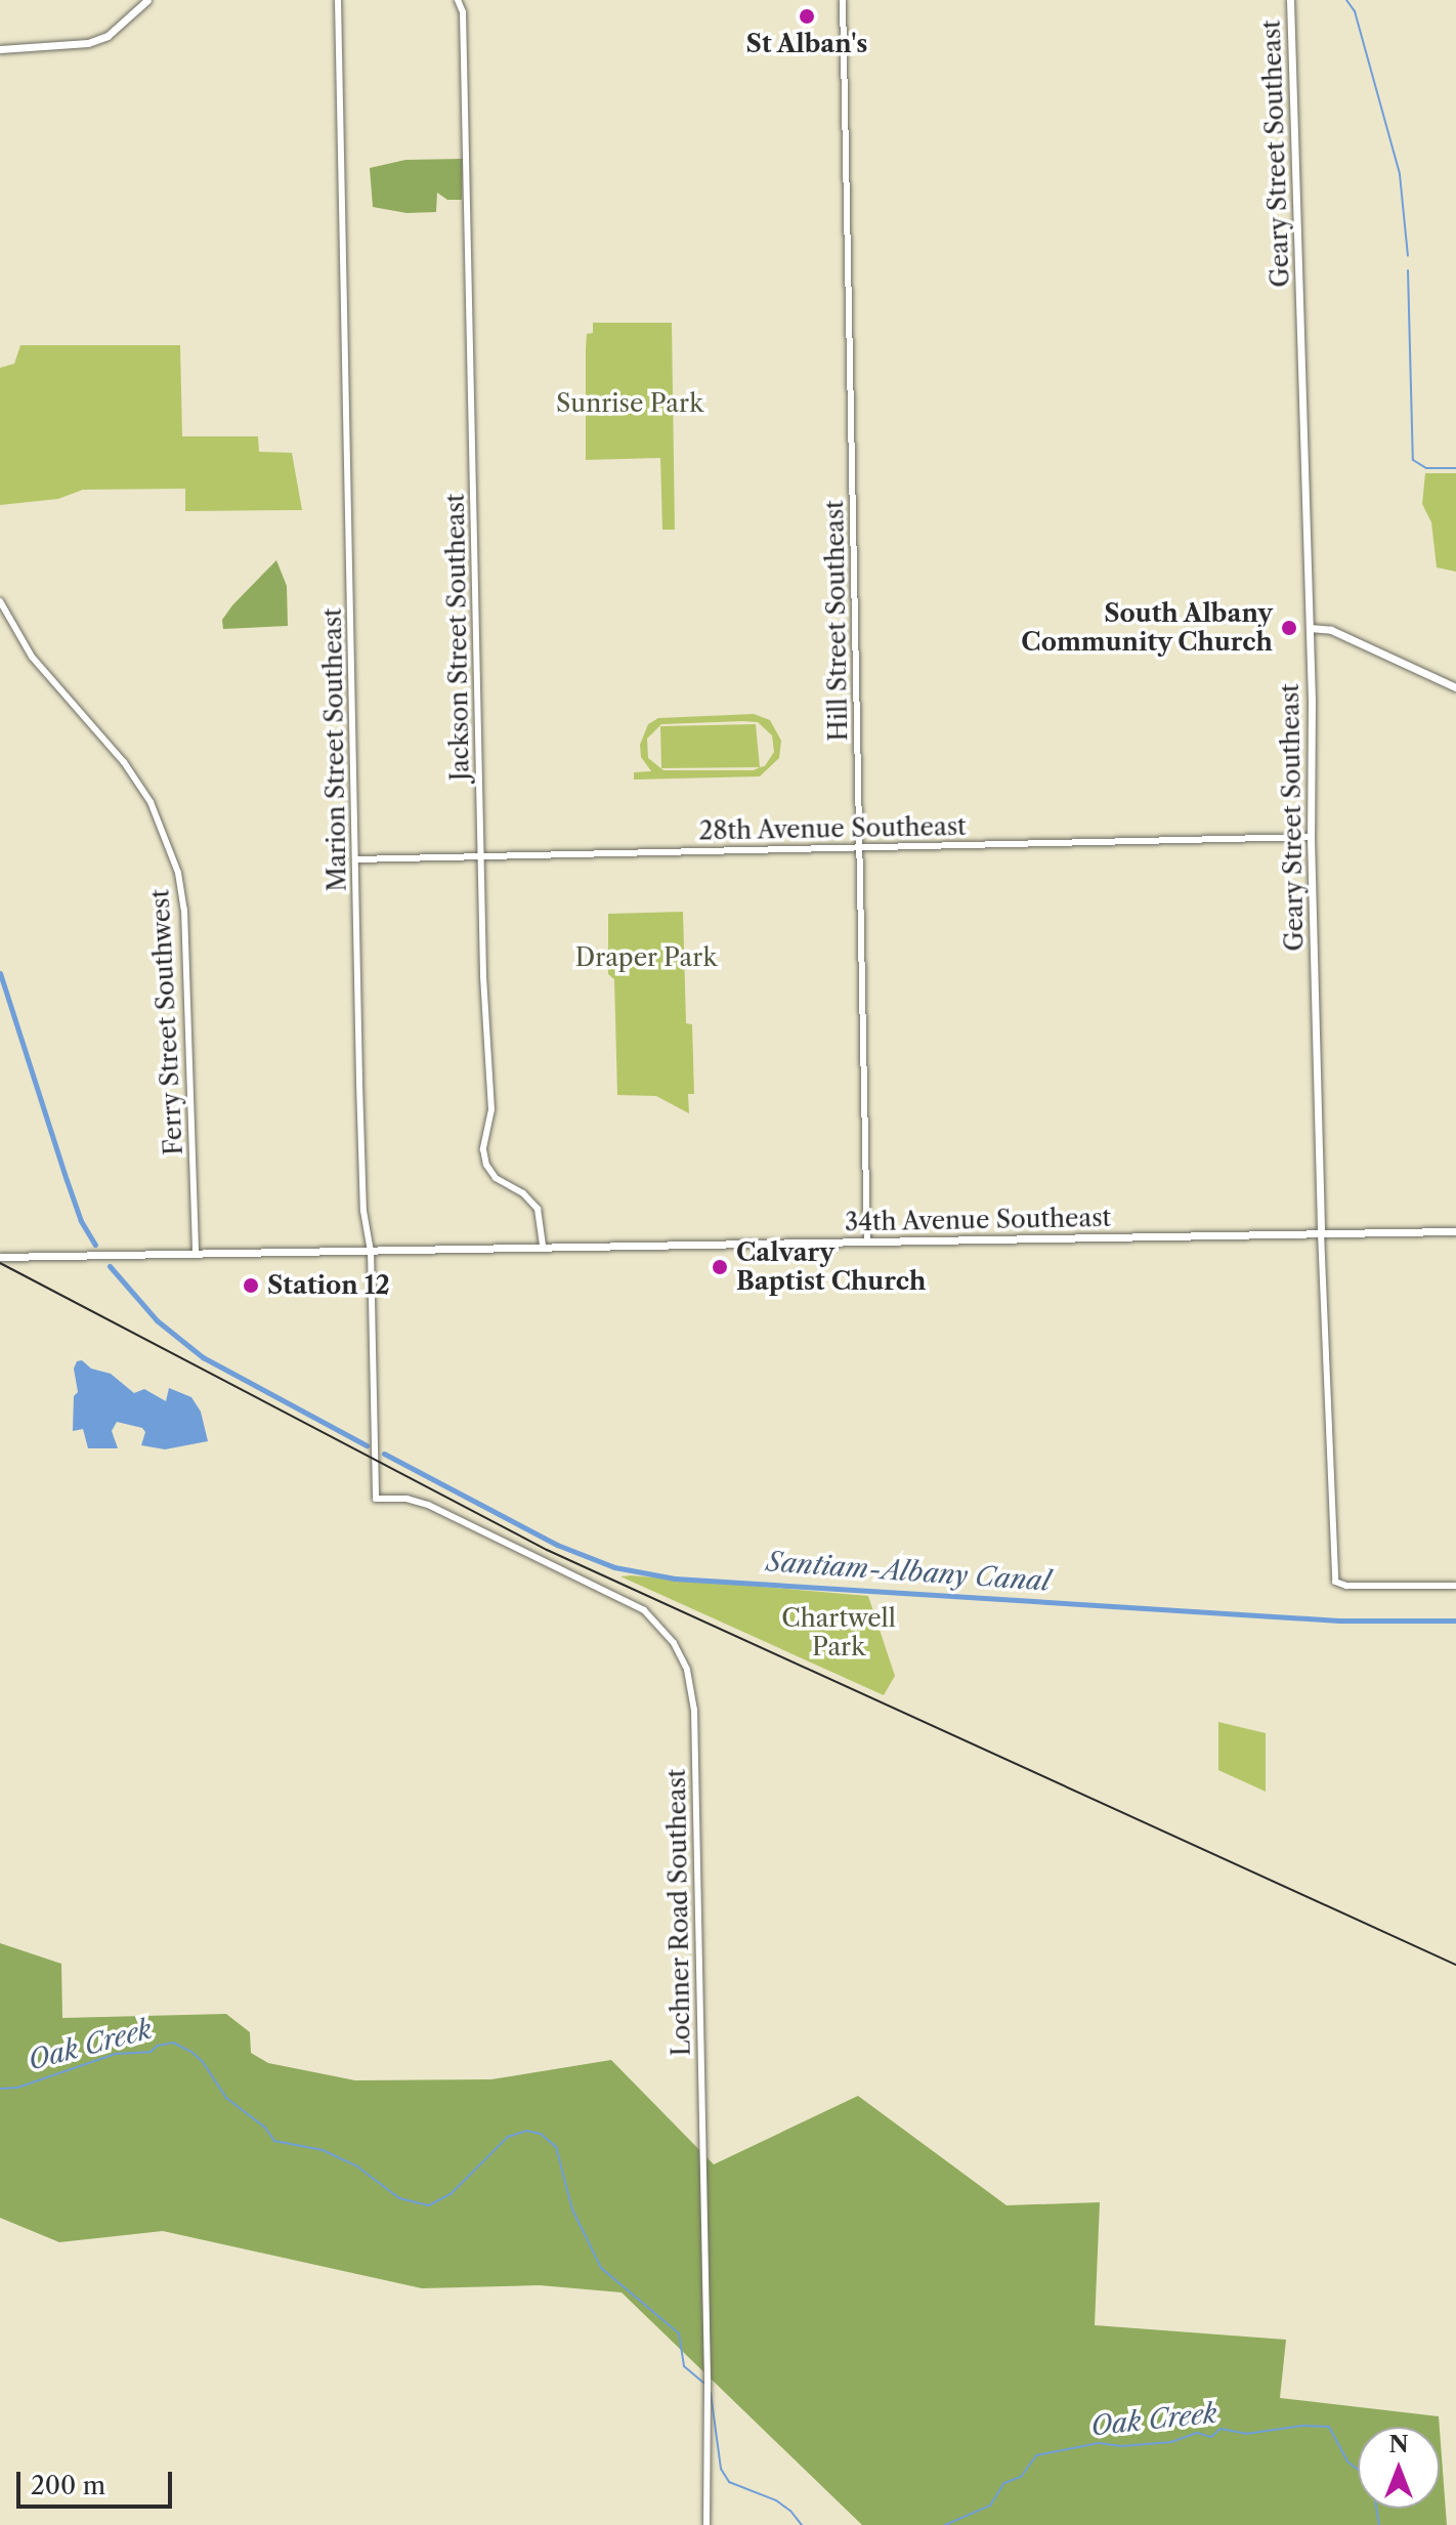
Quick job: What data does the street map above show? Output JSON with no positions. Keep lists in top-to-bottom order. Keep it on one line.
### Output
{"streets":{"main road":["Geary Street Southeast","34th Avenue Southeast"],"street":["Hill Street Southeast","Jackson Street Southeast","Marion Street Southeast","28th Avenue Southeast","Ferry Street Southwest","Lochner Road Southeast"]},"crossings":[["Geary Street Southeast","28th Avenue Southeast"],["Geary Street Southeast","34th Avenue Southeast"],["Hill Street Southeast","28th Avenue Southeast"],["Hill Street Southeast","34th Avenue Southeast"],["Jackson Street Southeast","28th Avenue Southeast"],["Jackson Street Southeast","34th Avenue Southeast"],["Marion Street Southeast","28th Avenue Southeast"],["Marion Street Southeast","34th Avenue Southeast"],["Marion Street Southeast","Lochner Road Southeast"],["Ferry Street Southwest","34th Avenue Southeast"]],"water":["Santiam-Albany Canal","Oak Creek"],"parks":["Sunrise Park","Draper Park","Chartwell Park"],"places":["St Alban's","South Albany Community Church","Calvary Baptist Church","Station 12"],"scale_bar":"200 m","north":"top"}
